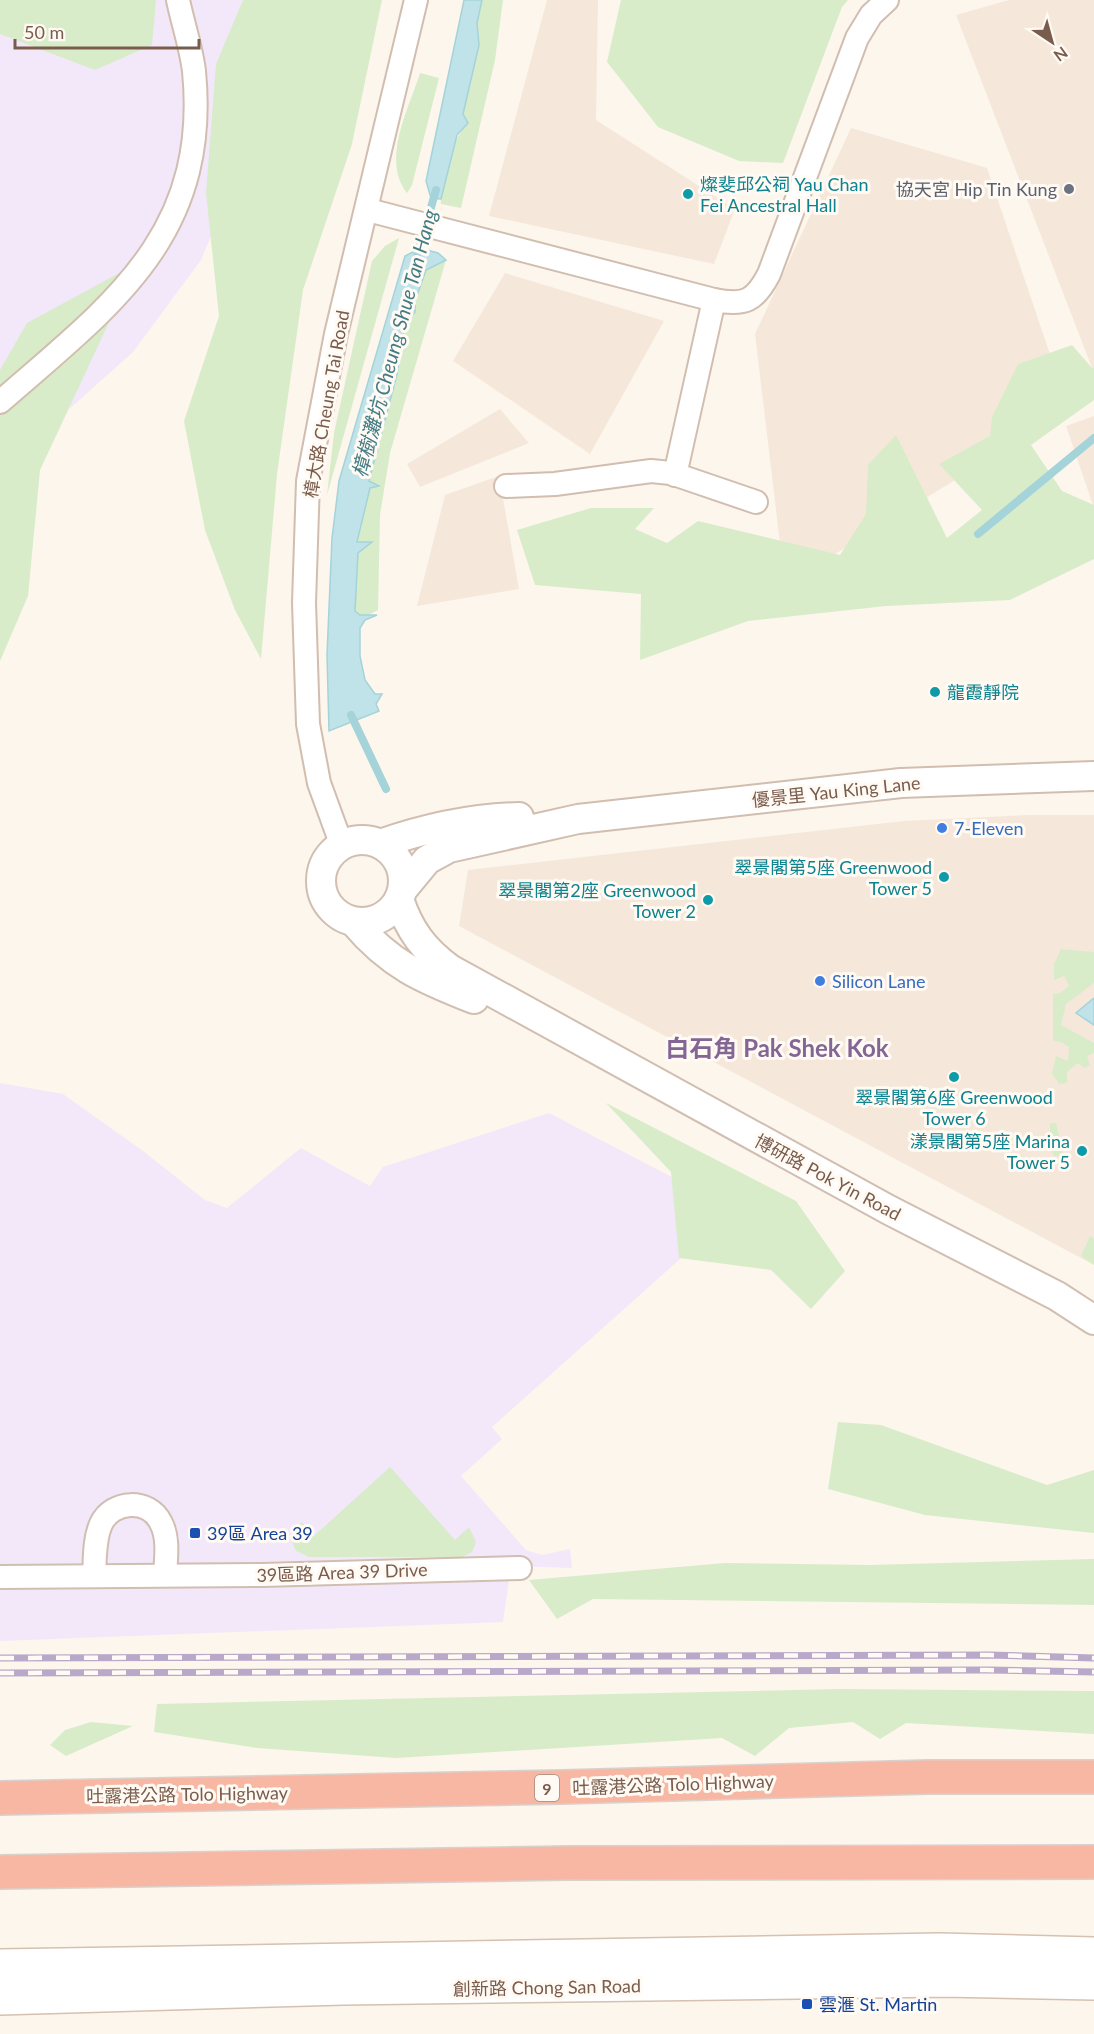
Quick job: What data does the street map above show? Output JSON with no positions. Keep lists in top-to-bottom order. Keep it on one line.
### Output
{"streets":{"highway":["吐露港公路 Tolo Highway","9"],"main road":["創新路 Chong San Road"],"street":["樟大路 Cheung Tai Road","優景里 Yau King Lane","博研路 Pok Yin Road","39區路 Area 39 Drive"]},"crossings":[["樟大路 Cheung Tai Road","優景里 Yau King Lane"],["樟大路 Cheung Tai Road","博研路 Pok Yin Road"],["優景里 Yau King Lane","博研路 Pok Yin Road"]],"districts":["白石角 Pak Shek Kok"],"water":["樟樹灘坑 Cheung Shue Tan Hang"],"places":{"other":["協天宮 Hip Tin Kung","燦斐邱公祠 Yau Chan Fei Ancestral Hall","龍霞靜院","7-Eleven","翠景閣第5座 Greenwood Tower 5","翠景閣第2座 Greenwood Tower 2","Silicon Lane","翠景閣第6座 Greenwood Tower 6","漾景閣第5座 Marina Tower 5"],"transit":["39區 Area 39","雲滙 St. Martin"]},"scale_bar":"50 m","north":"bottom right"}
